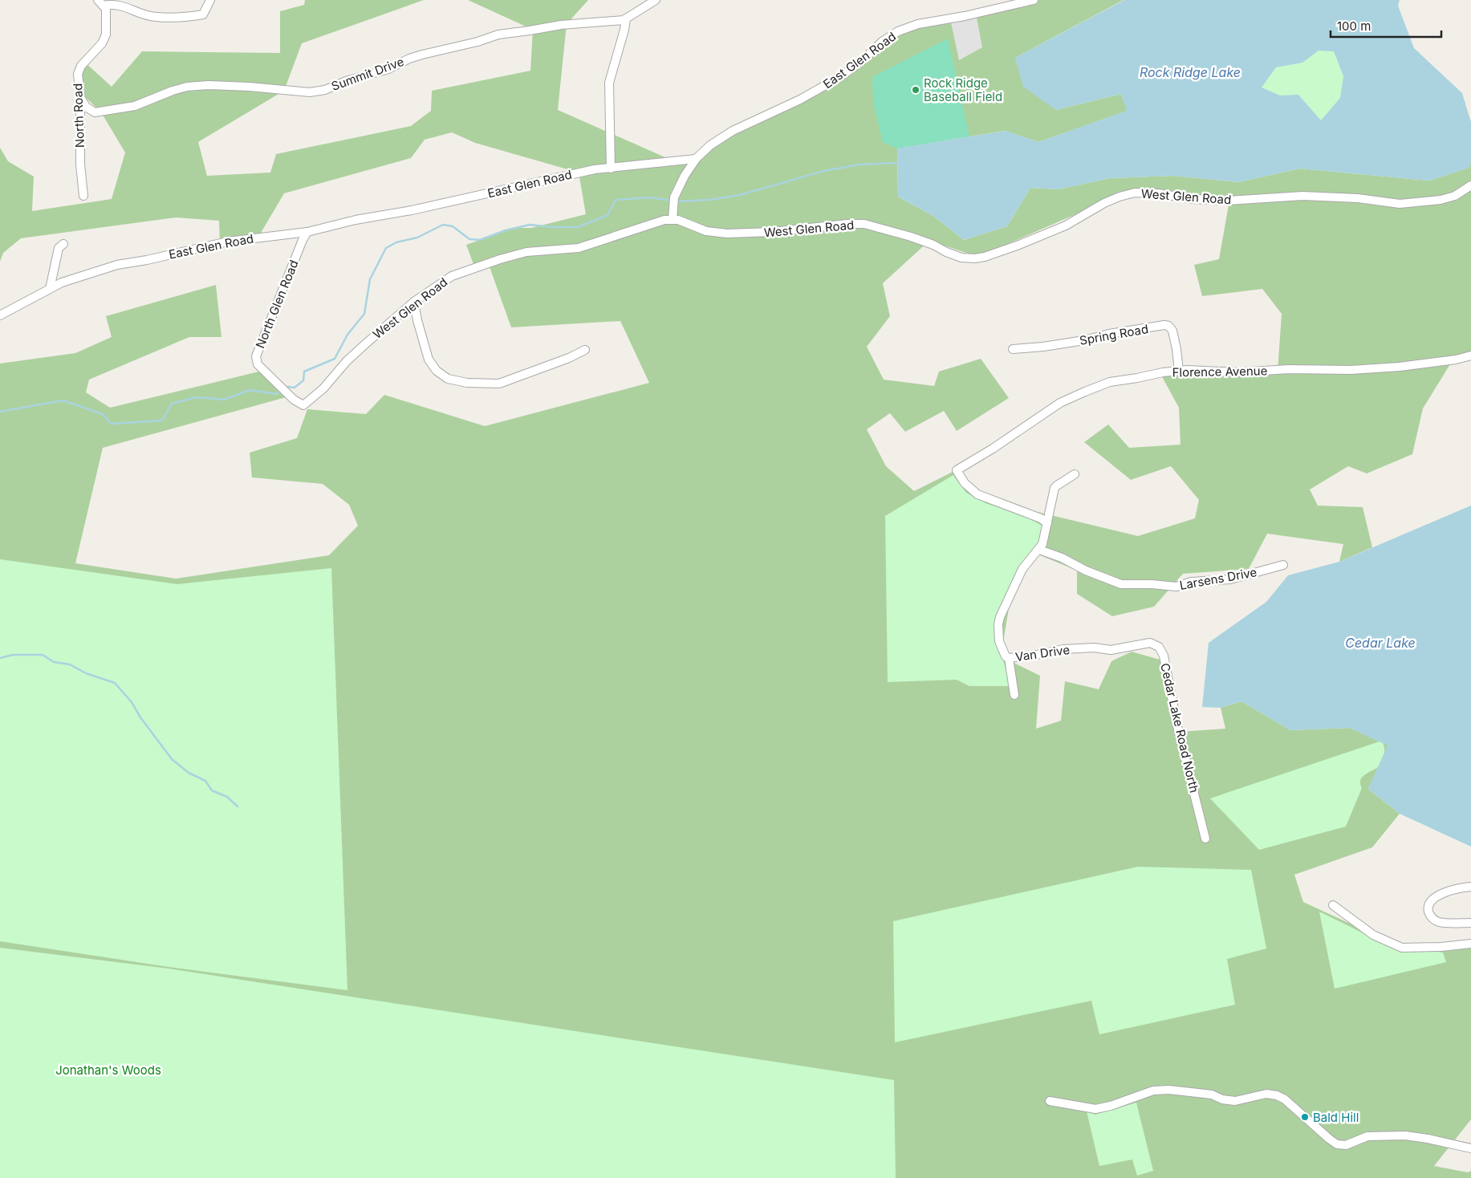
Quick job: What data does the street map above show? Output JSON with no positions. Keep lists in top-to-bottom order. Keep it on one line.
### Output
{"streets":{"street":["East Glen Road","Summit Drive","North Road","West Glen Road","North Glen Road","Spring Road","Florence Avenue","Larsens Drive","Van Drive","Cedar Lake Road North"]},"crossings":[["East Glen Road","North Glen Road"],["Summit Drive","North Road"],["West Glen Road","North Glen Road"],["Spring Road","Florence Avenue"],["Florence Avenue","Van Drive"],["Larsens Drive","Van Drive"],["Van Drive","Cedar Lake Road North"]],"water":["Rock Ridge Lake","Cedar Lake"],"parks":["Jonathan's Woods"],"places":["Rock Ridge Baseball Field","Bald Hill"],"scale_bar":"100 m"}
